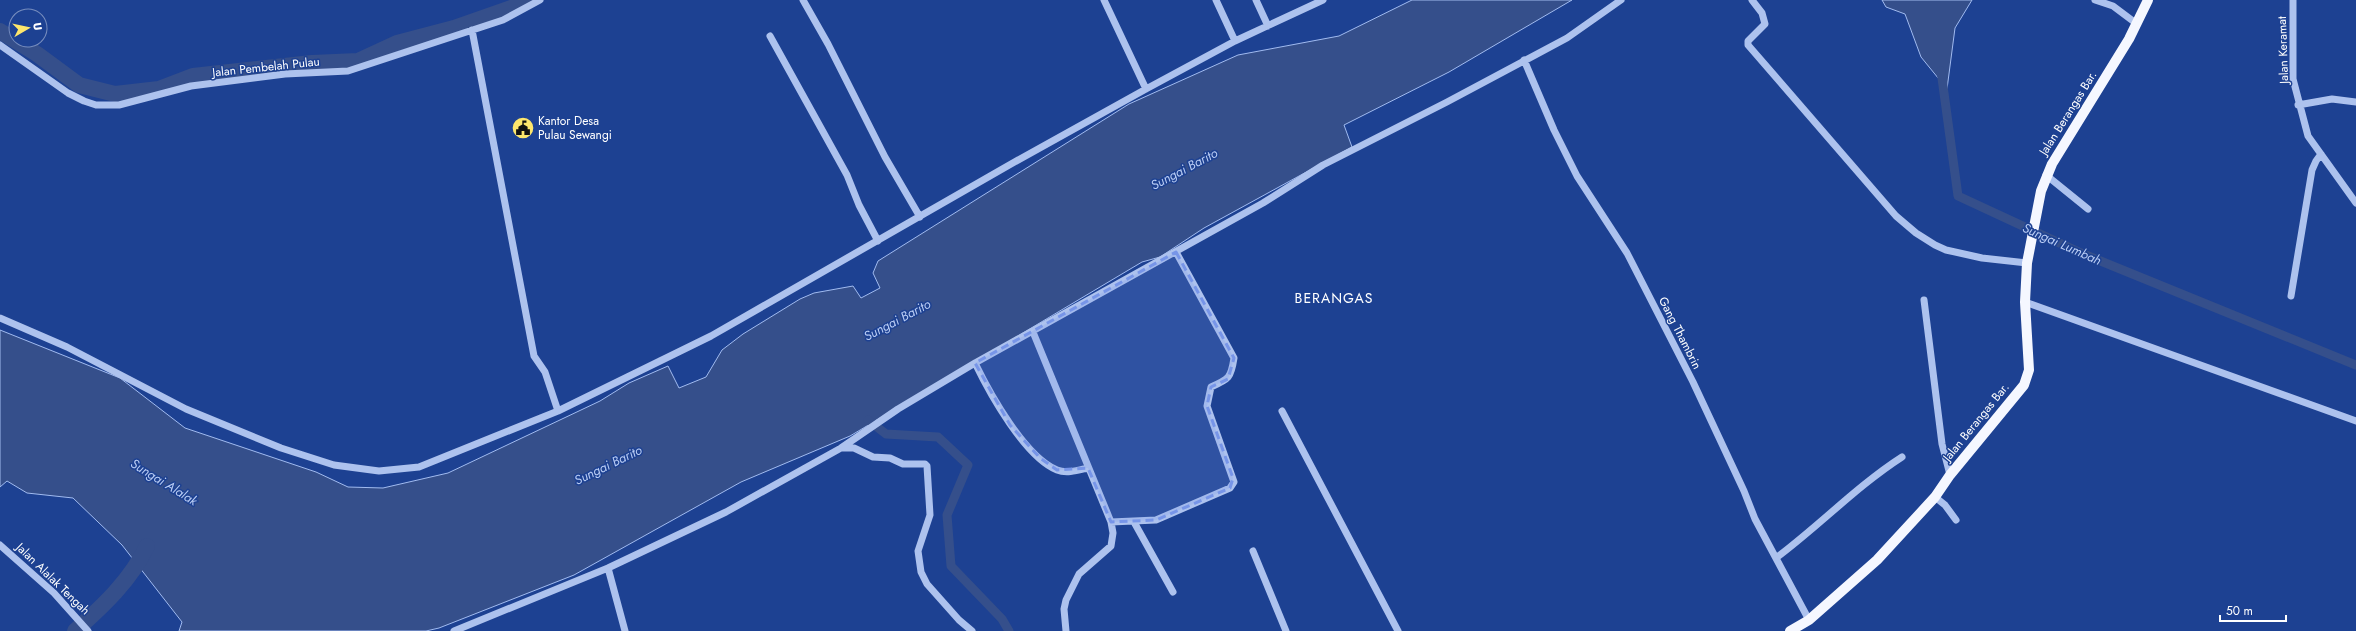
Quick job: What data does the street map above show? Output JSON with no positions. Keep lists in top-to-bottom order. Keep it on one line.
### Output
{"streets":{"main road":["Jalan Berangas Bar."],"street":["Jalan Keramat","Jalan Pembelah Pulau","Gang Thambrin","Jalan Alalak Tengah"]},"crossings":[["Jalan Berangas Bar.","Gang Thambrin"]],"districts":["BERANGAS"],"water":["Sungai Barito","Sungai Lumbah","Sungai Alalak"],"places":{"public building":["Kantor Desa Pulau Sewangi"]},"scale_bar":"50 m","north":"right"}
